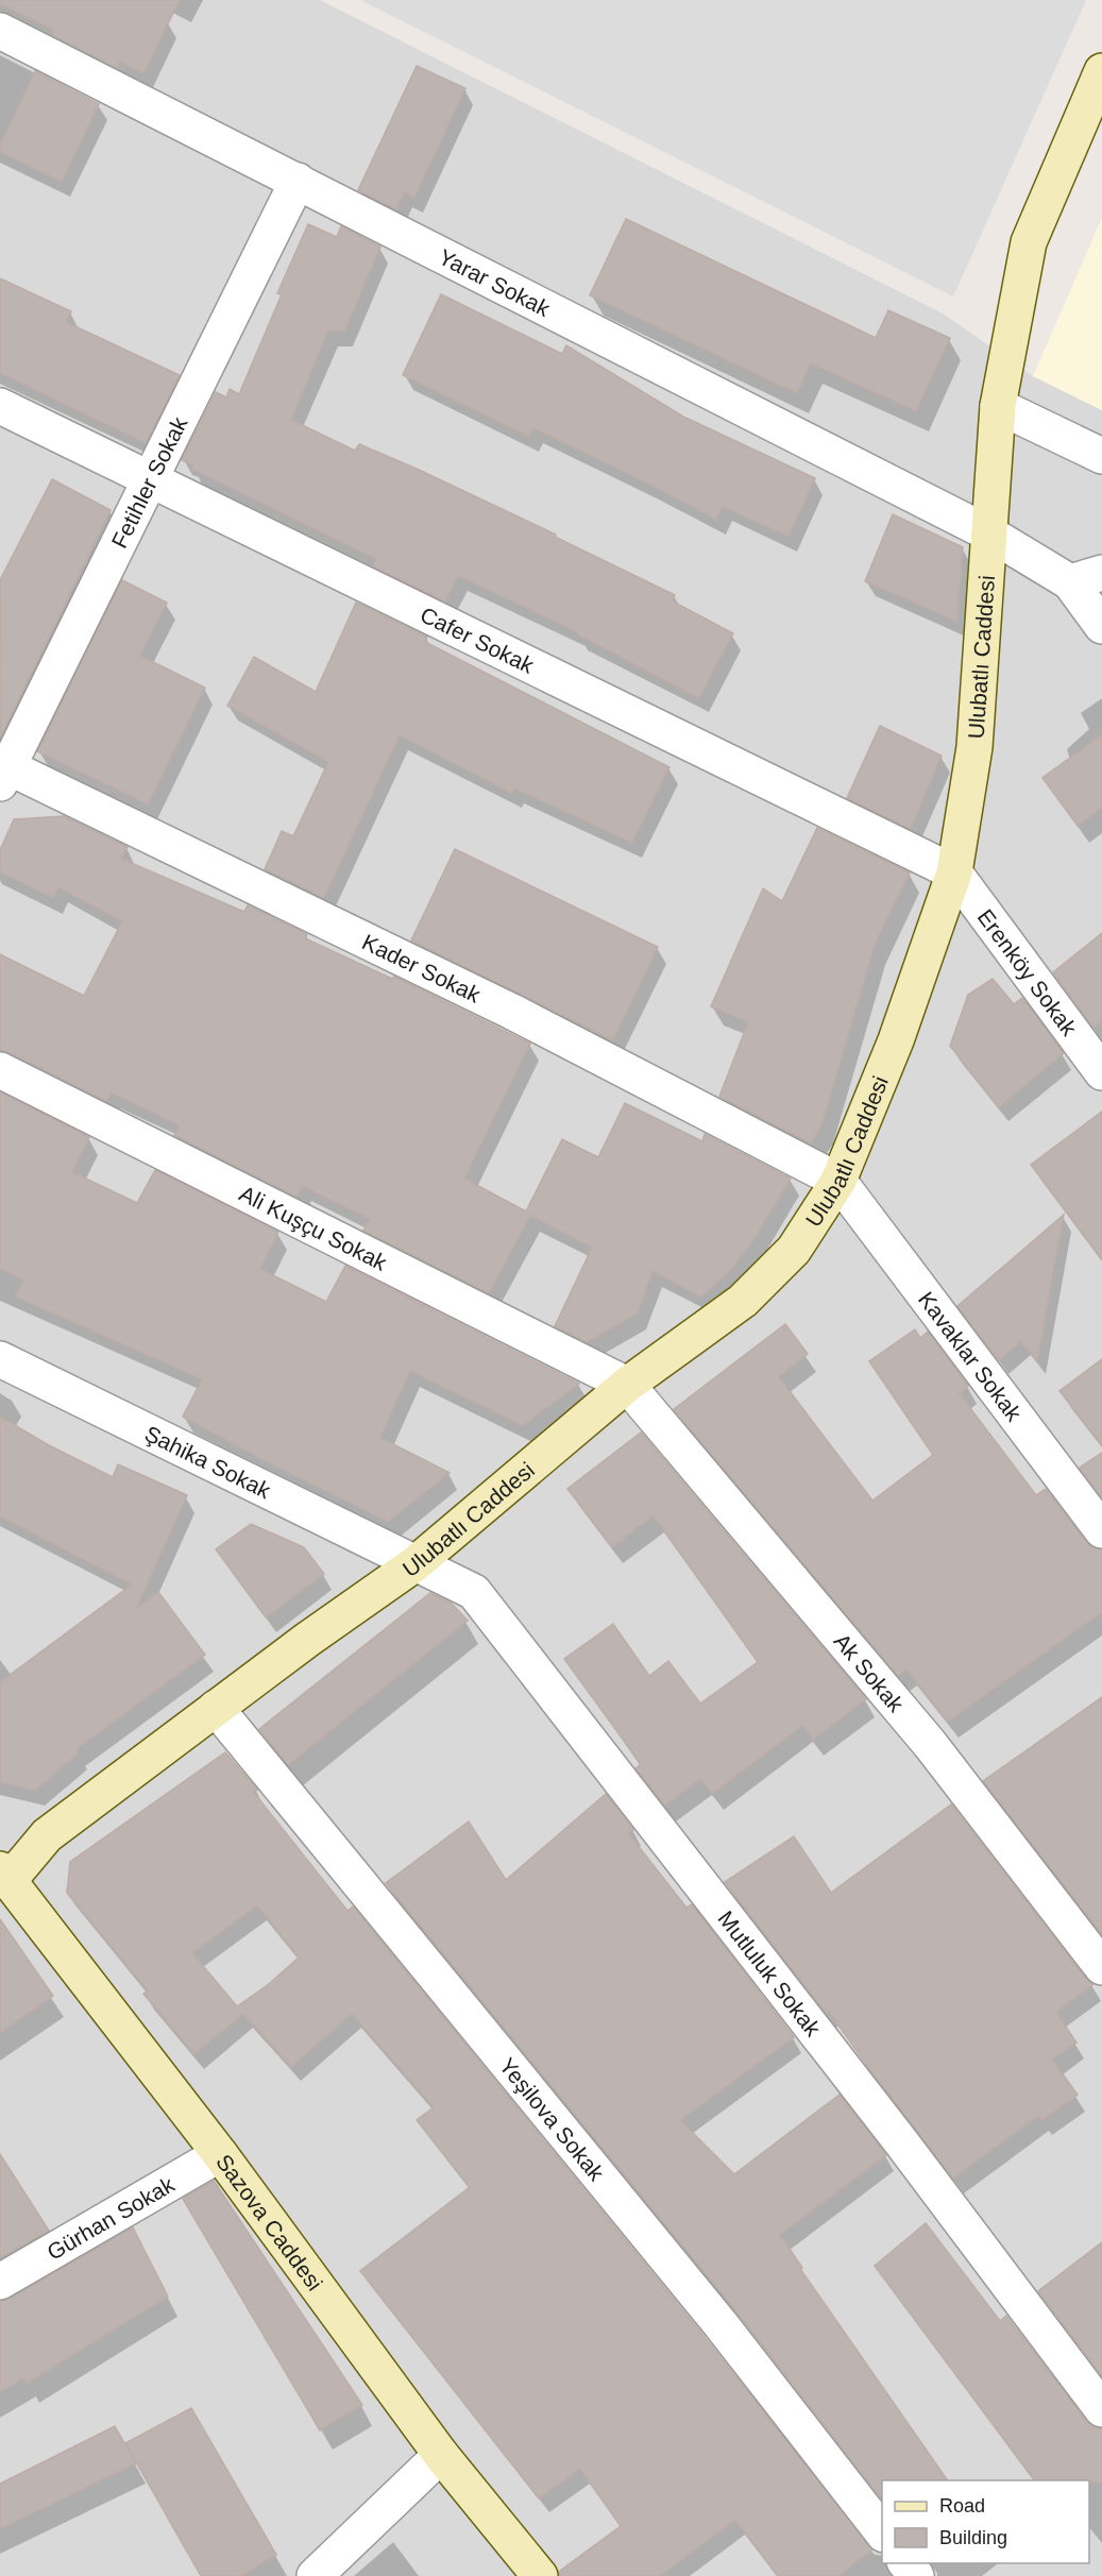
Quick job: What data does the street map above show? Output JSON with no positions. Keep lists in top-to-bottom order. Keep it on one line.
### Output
{"streets":{"street":["Yarar Sokak","Fetihler Sokak","Cafer Sokak","Ulubatlı Caddesi","Kader Sokak","Erenköy Sokak","Ali Kuşçu Sokak","Kavaklar Sokak","Şahika Sokak","Ak Sokak","Mutluluk Sokak","Yeşilova Sokak","Gürhan Sokak","Sazova Caddesi"]},"crossings":[["Yarar Sokak","Fetihler Sokak"],["Yarar Sokak","Ulubatlı Caddesi"],["Fetihler Sokak","Cafer Sokak"],["Fetihler Sokak","Kader Sokak"],["Cafer Sokak","Ulubatlı Caddesi"],["Cafer Sokak","Erenköy Sokak"],["Ulubatlı Caddesi","Kader Sokak"],["Ulubatlı Caddesi","Erenköy Sokak"],["Ulubatlı Caddesi","Ali Kuşçu Sokak"],["Ulubatlı Caddesi","Kavaklar Sokak"],["Ulubatlı Caddesi","Şahika Sokak"],["Ulubatlı Caddesi","Ak Sokak"],["Ulubatlı Caddesi","Mutluluk Sokak"],["Ulubatlı Caddesi","Yeşilova Sokak"],["Ulubatlı Caddesi","Sazova Caddesi"],["Kader Sokak","Kavaklar Sokak"],["Ali Kuşçu Sokak","Ak Sokak"],["Şahika Sokak","Mutluluk Sokak"],["Gürhan Sokak","Sazova Caddesi"]],"legend":["Road","Building"]}
